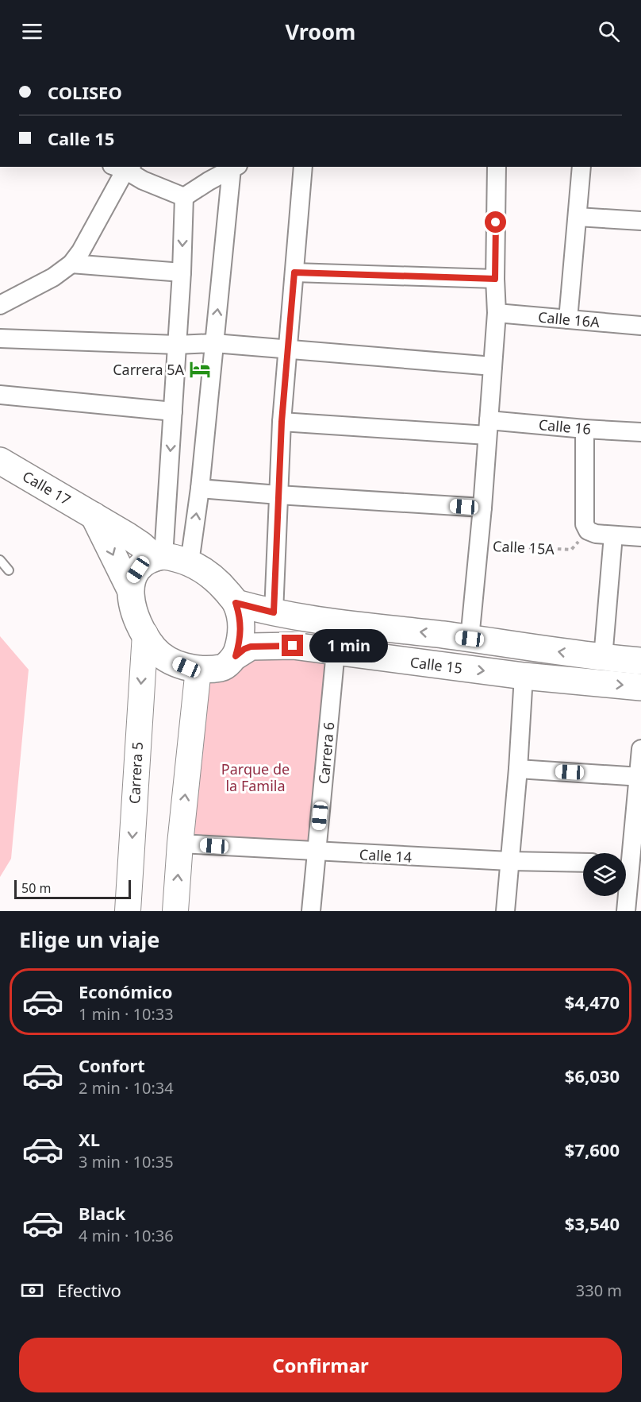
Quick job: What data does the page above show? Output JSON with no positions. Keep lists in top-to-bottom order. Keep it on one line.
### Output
{"streets":{"main road":["Calle 17","Calle 15","Carrera 5"],"street":["Calle 16A","Calle 16","Carrera 6","Calle 14"],"path":["Calle 15A"]},"crossings":[["Calle 17","Calle 15"],["Calle 17","Carrera 5"],["Calle 15","Carrera 6"],["Calle 15","Carrera 5"],["Carrera 6","Calle 14"]],"parks":["Parque de la Famila"],"places":{"hotel":["Carrera 5A"]},"scale_bar":"50 m","page":{"header":"Vroom","banner":["COLISEO","Calle 15"],"bubble":"1 min","scale":"50 m","heading":"Elige un viaje","list":[{"name":"Económico","note":"1 min · 10:33","value":"$4,470"},{"name":"Confort","note":"2 min · 10:34","value":"$6,030"},{"name":"XL","note":"3 min · 10:35","value":"$7,600"},{"name":"Black","note":"4 min · 10:36","value":"$3,540"}],"pay":["Efectivo","330 m"],"buttons":"Confirmar"}}
